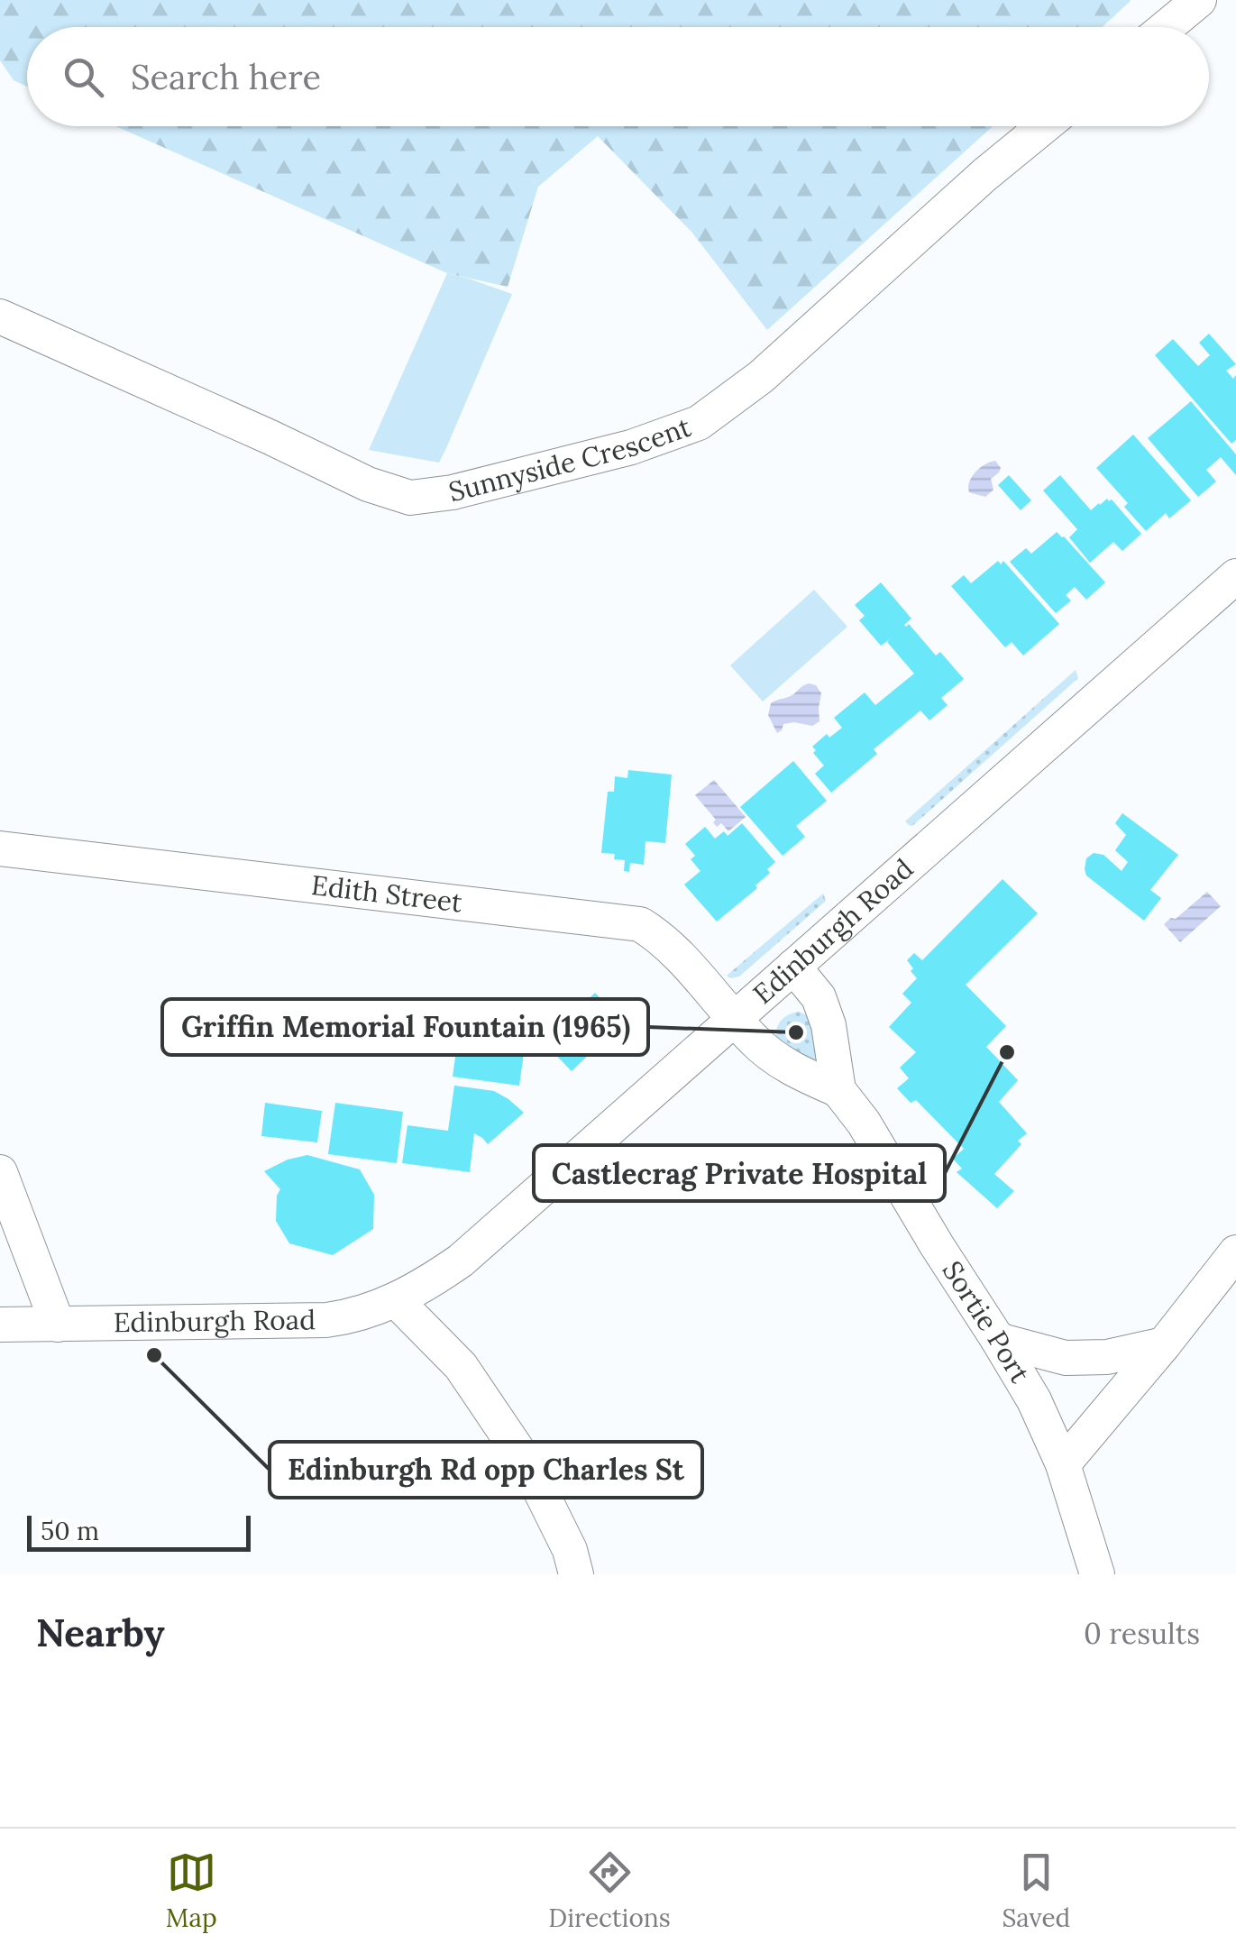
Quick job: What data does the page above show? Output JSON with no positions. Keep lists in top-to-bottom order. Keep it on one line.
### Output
{"streets":{"street":["Sunnyside Crescent","Edith Street","Edinburgh Road","Sortie Port"]},"crossings":[["Edith Street","Edinburgh Road"],["Edith Street","Sortie Port"],["Edinburgh Road","Sortie Port"]],"places":["Griffin Memorial Fountain (1965)","Castlecrag Private Hospital","Edinburgh Rd opp Charles St"],"scale_bar":"50 m","page":{"search":"Search here","scale":"50 m","heading":["Nearby","0 results"],"nav":["Map","Directions","Saved"]}}
